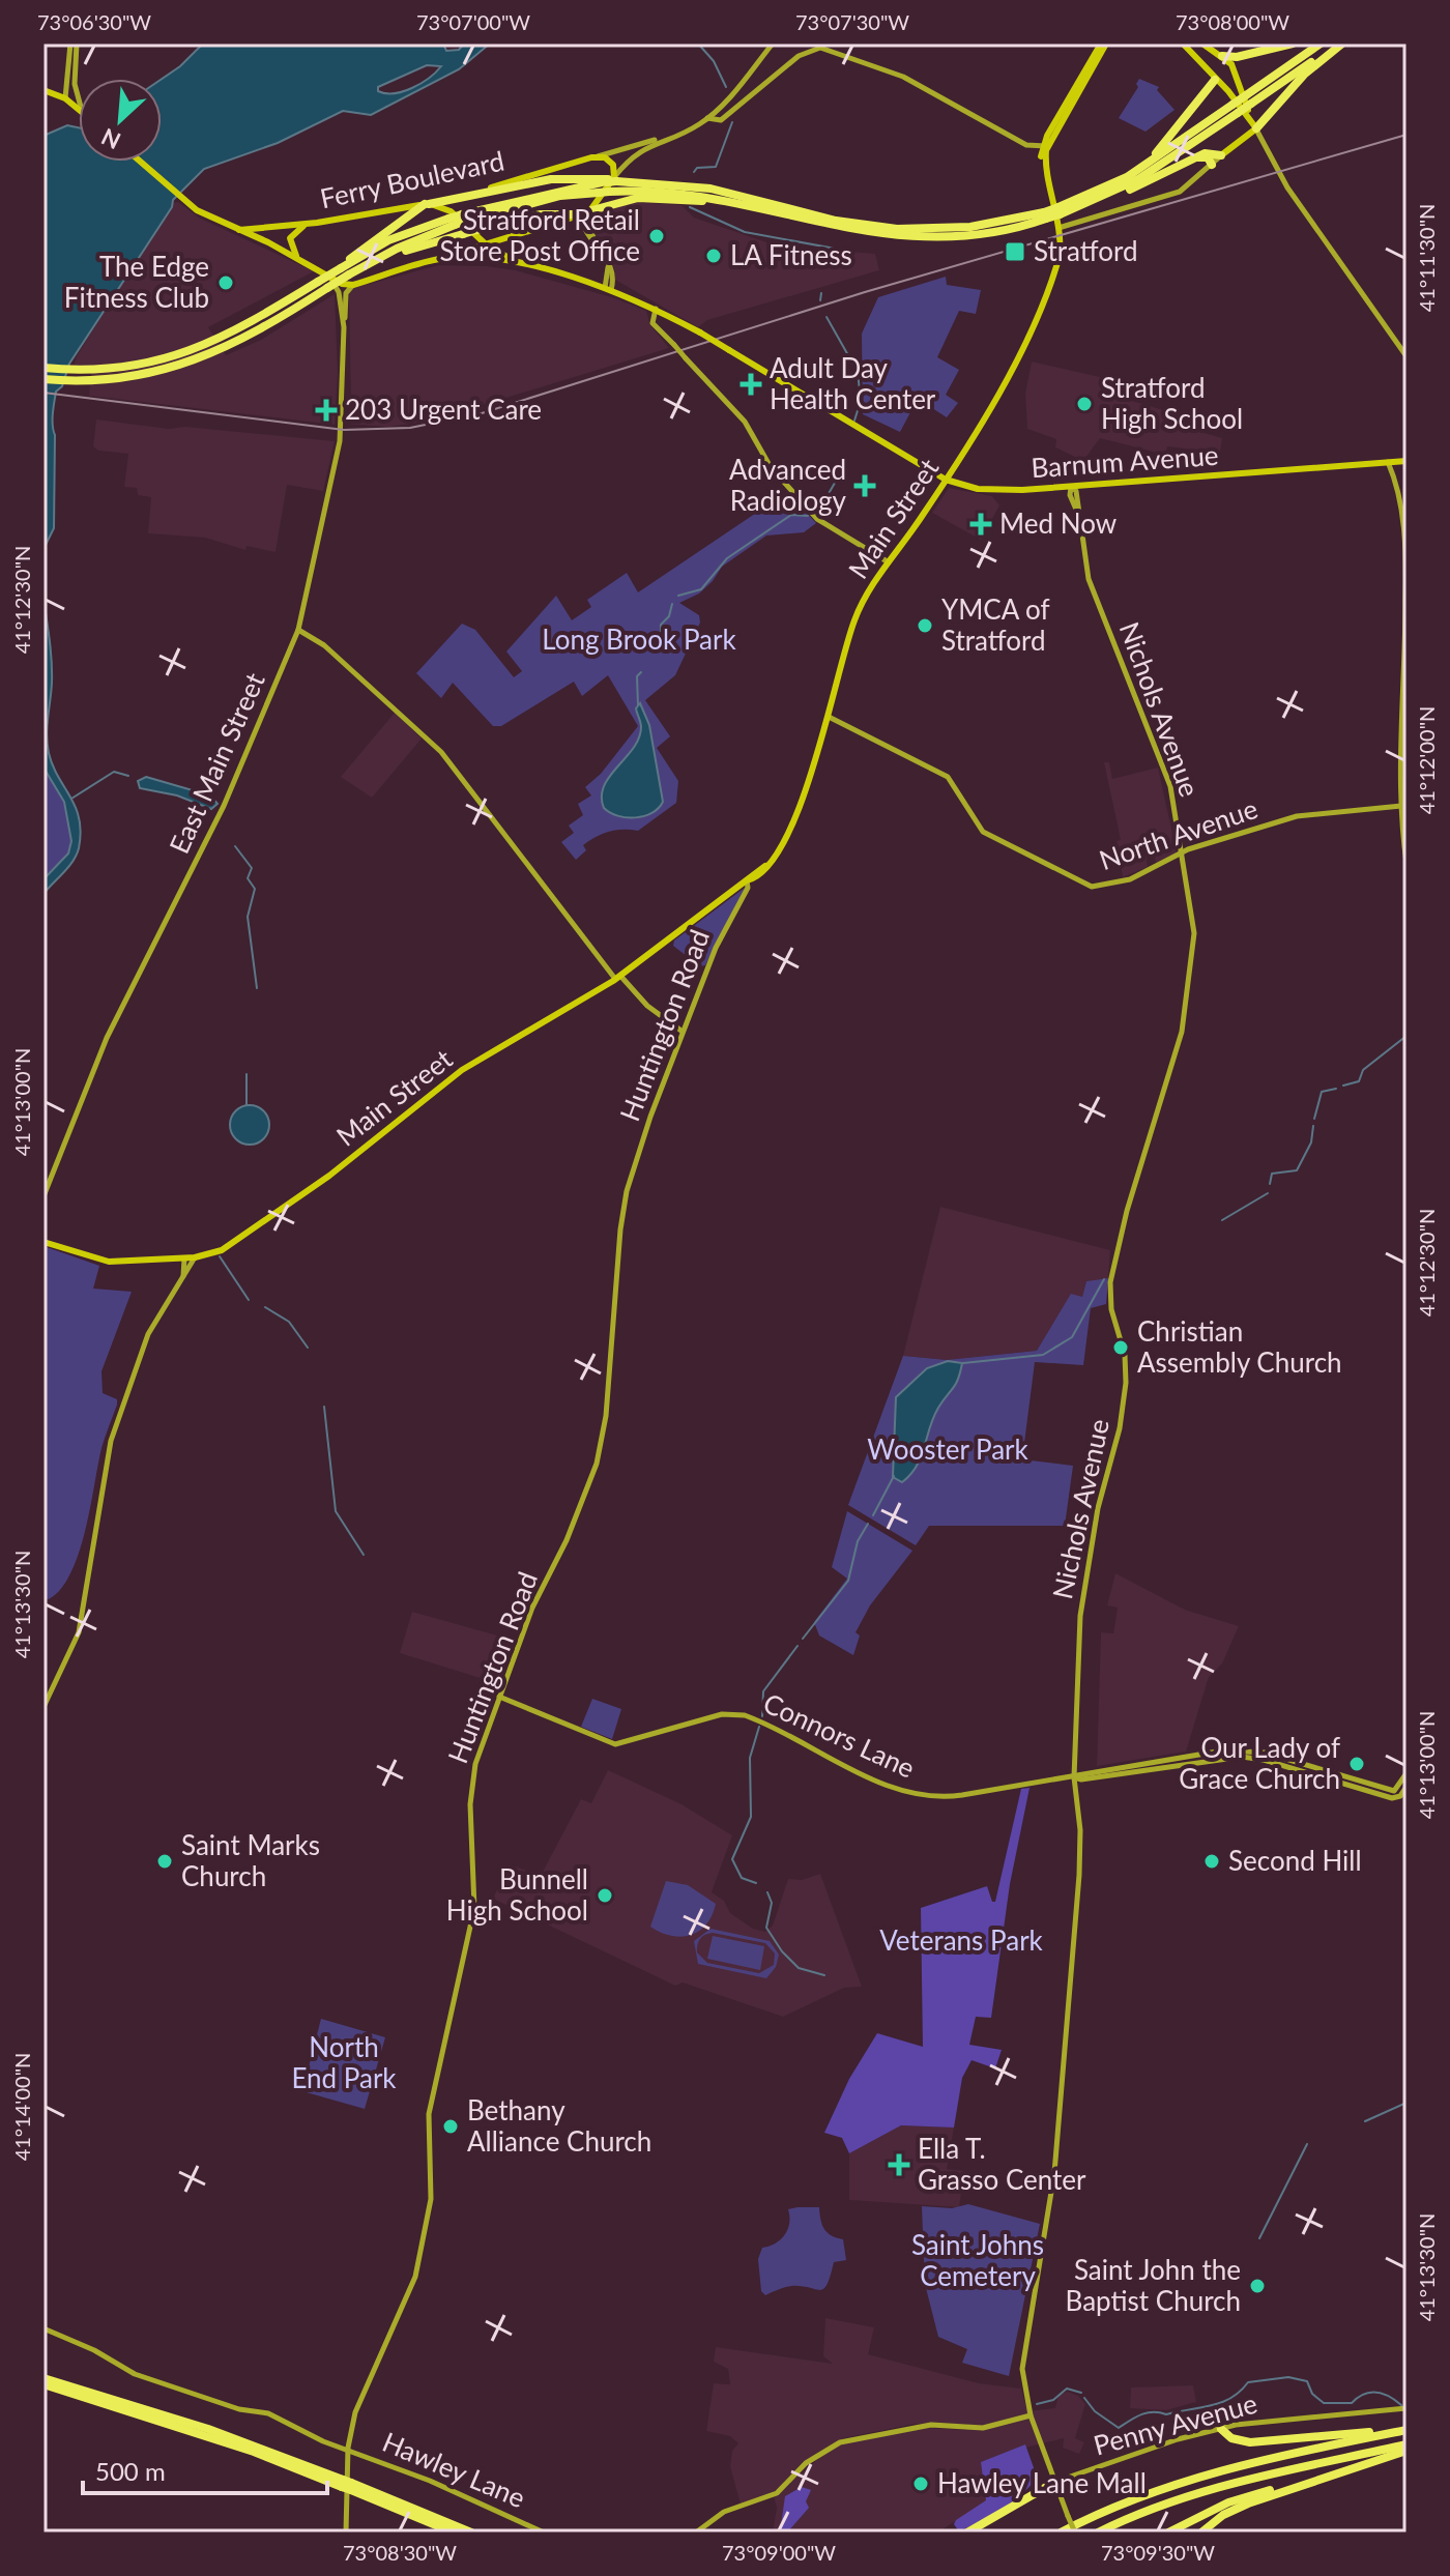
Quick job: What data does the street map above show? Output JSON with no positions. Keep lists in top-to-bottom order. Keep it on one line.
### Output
{"streets":{"main road":["Ferry Boulevard","Barnum Avenue","Main Street","Nichols Avenue","East Main Street","North Avenue","Huntington Road","Connors Lane","Penny Avenue","Hawley Lane"]},"crossings":[["Barnum Avenue","Main Street"],["Barnum Avenue","Nichols Avenue"],["Main Street","North Avenue"],["Main Street","Huntington Road"],["Nichols Avenue","North Avenue"],["Nichols Avenue","Connors Lane"],["Nichols Avenue","Penny Avenue"],["Huntington Road","Connors Lane"],["Huntington Road","Hawley Lane"]],"parks":["Long Brook Park","Wooster Park","Veterans Park","North End Park","Saint Johns Cemetery"],"places":{"other":["Stratford Retail Store Post Office","LA Fitness","The Edge Fitness Club","Stratford High School","YMCA of Stratford","Christian Assembly Church","Our Lady of Grace Church","Saint Marks Church","Second Hill","Bunnell High School","Bethany Alliance Church","Saint John the Baptist Church","Hawley Lane Mall"],"transit":["Stratford"],"health":["Adult Day Health Center","203 Urgent Care","Advanced Radiology","Med Now","Ella T. Grasso Center"]},"scale_bar":"500 m","north":"bottom left","coordinates":["73°06'30\"W","73°07'00\"W","73°07'30\"W","73°08'00\"W","41°11'30\"N","41°12'30\"N","41°12'00\"N","41°13'00\"N","41°13'30\"N","41°14'00\"N","73°08'30\"W","73°09'00\"W","73°09'30\"W"]}
